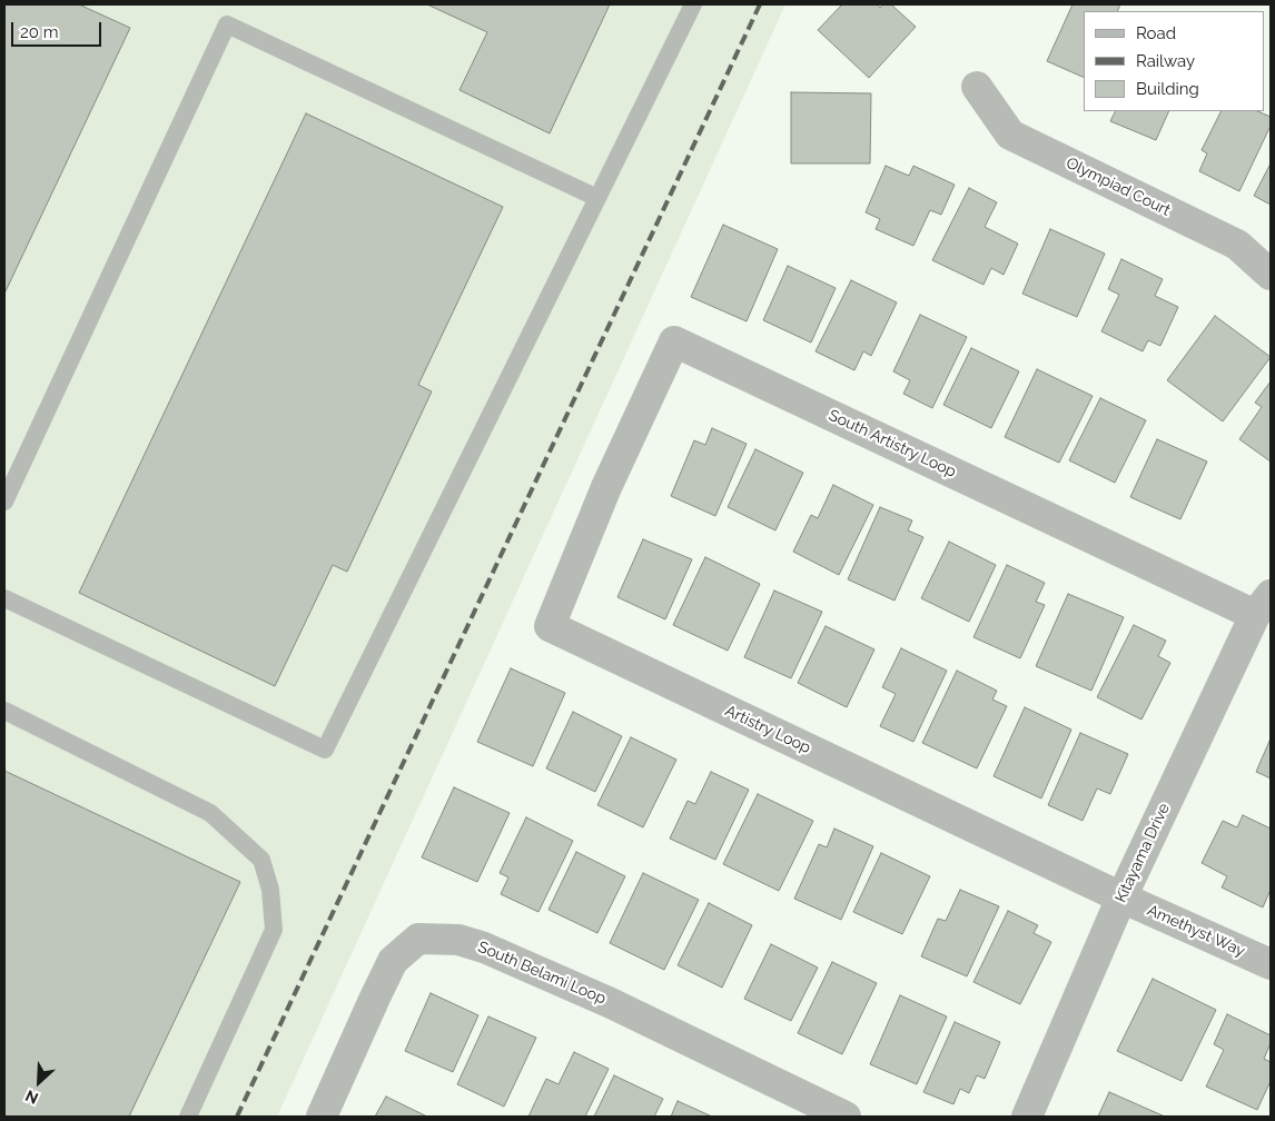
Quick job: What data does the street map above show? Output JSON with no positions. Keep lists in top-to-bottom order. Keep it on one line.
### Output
{"streets":{"street":["Olympiad Court","South Artistry Loop","Artistry Loop","Kitayama Drive","Amethyst Way","South Belami Loop"]},"crossings":[["South Artistry Loop","Artistry Loop"],["South Artistry Loop","Kitayama Drive"],["Artistry Loop","Kitayama Drive"],["Artistry Loop","Amethyst Way"],["Kitayama Drive","Amethyst Way"]],"legend":["Road","Railway","Building"],"scale_bar":"20 m","north":"bottom left"}
